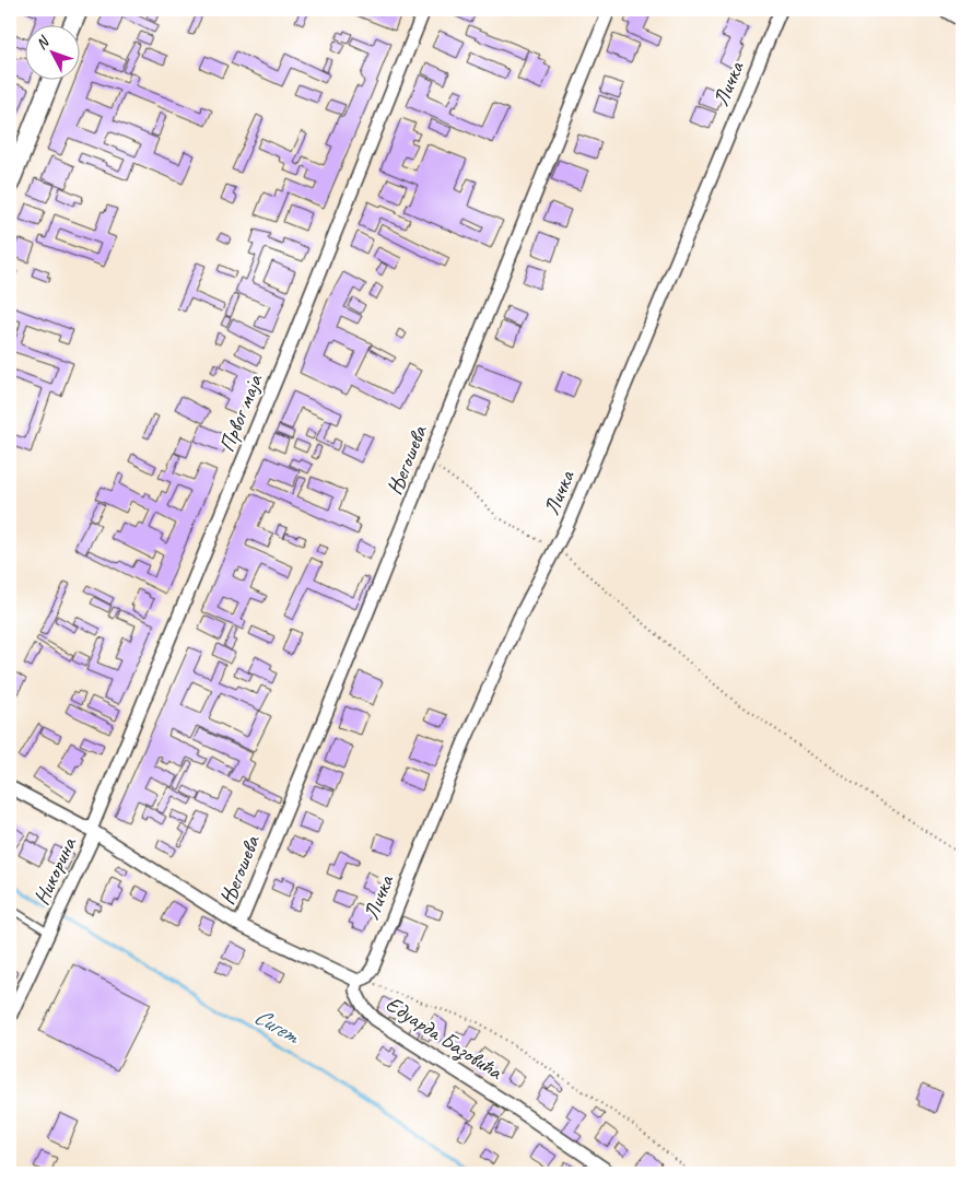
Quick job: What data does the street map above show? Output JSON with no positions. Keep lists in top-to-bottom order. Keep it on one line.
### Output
{"streets":{"street":["Личка","Првог маја","Његошева","Никорина","Едуарда Базовића"]},"crossings":[["Личка","Едуарда Базовића"],["Првог маја","Никорина"]],"water":["Сигет"],"north":"top left"}
